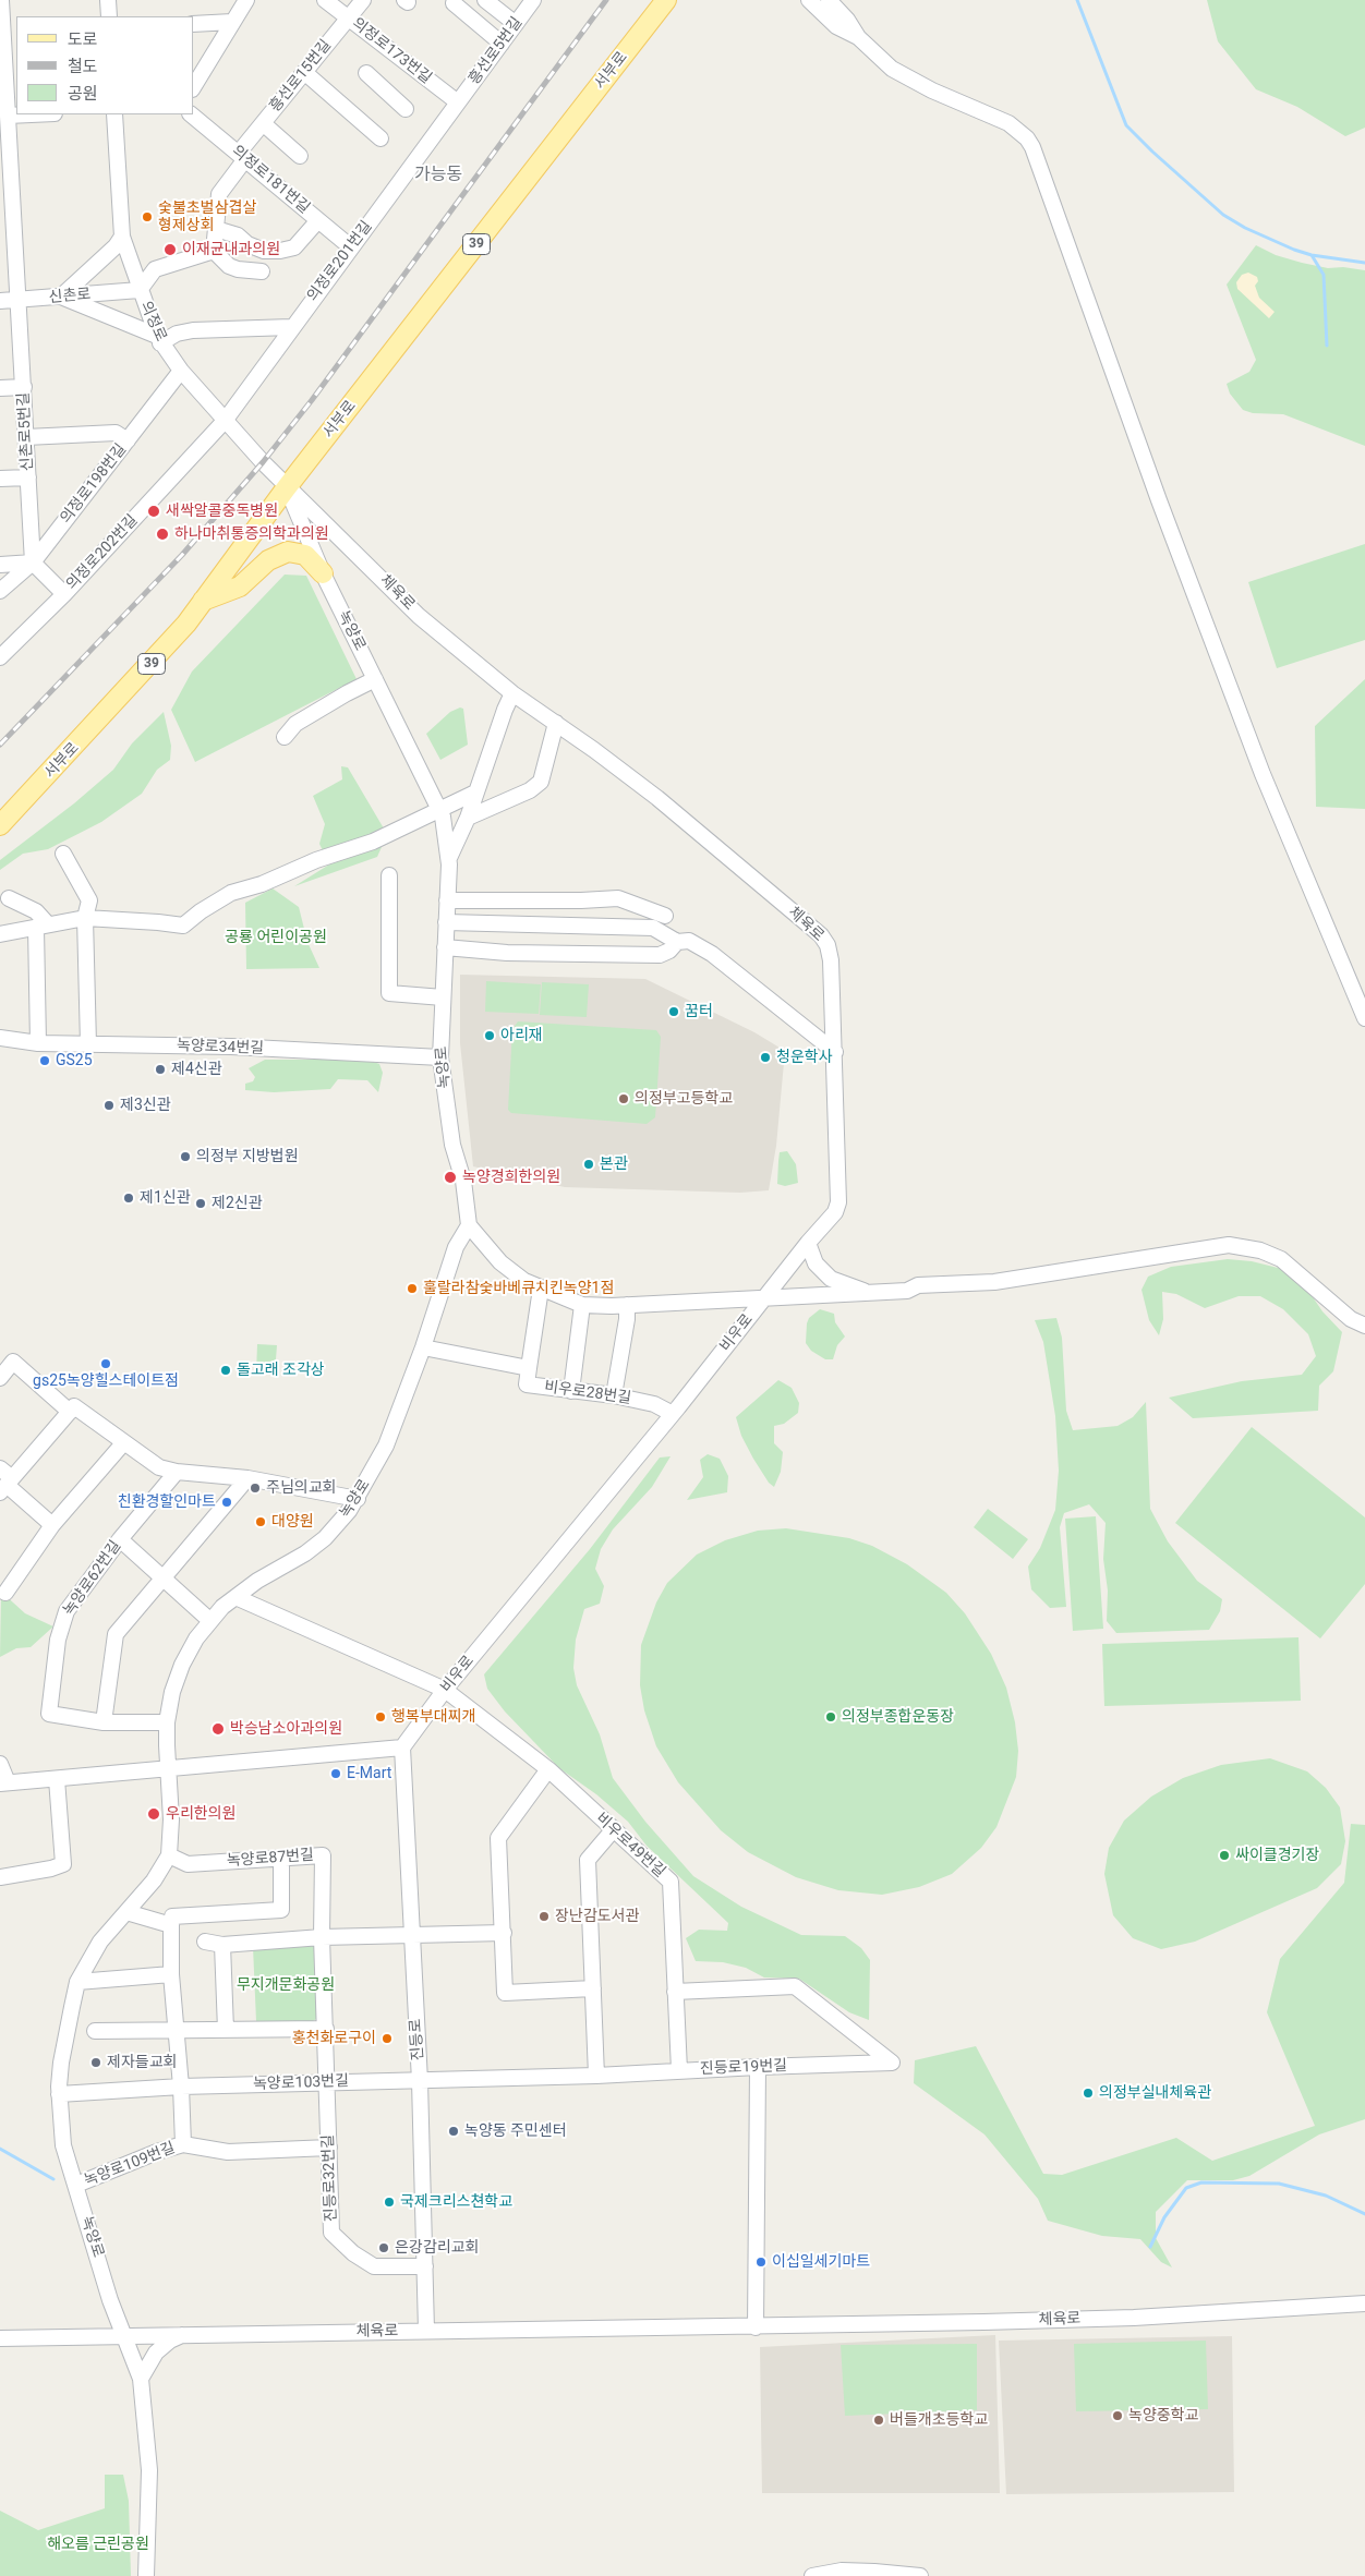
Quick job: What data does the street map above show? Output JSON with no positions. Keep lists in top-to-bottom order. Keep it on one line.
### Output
{"streets":{"main road":["서부로","39"],"street":["의정로173번길","흥선로5번길","흥선로15번길","의정로181번길","의정로201번길","신촌로","의정로","신촌로5번길","의정로198번길","의정로202번길","체육로","녹양로","녹양로34번길","비우로","비우로28번길","녹양로62번길","비우로49번길","녹양로87번길","진등로","진등로19번길","녹양로103번길","녹양로109번길","진등로32번길"]},"crossings":[["의정로173번길","흥선로5번길"],["의정로173번길","흥선로15번길"],["의정로173번길","의정로201번길"],["흥선로5번길","의정로201번길"],["서부로","의정로"],["서부로","체육로"],["서부로","녹양로"],["흥선로15번길","의정로181번길"],["의정로181번길","의정로201번길"],["의정로201번길","의정로"],["의정로201번길","의정로202번길"],["신촌로","의정로"],["신촌로","신촌로5번길"],["의정로","의정로198번길"],["의정로","의정로202번길"],["의정로","체육로"],["의정로","녹양로"],["신촌로5번길","의정로198번길"],["체육로","녹양로"],["체육로","비우로"],["체육로","진등로"],["녹양로","녹양로34번길"],["녹양로","비우로28번길"],["녹양로","녹양로62번길"],["녹양로","녹양로87번길"],["녹양로","녹양로103번길"],["녹양로","녹양로109번길"],["비우로","비우로28번길"],["비우로","비우로49번길"],["비우로","진등로"],["비우로49번길","진등로19번길"],["녹양로87번길","녹양로103번길"],["녹양로87번길","진등로32번길"],["진등로","진등로19번길"],["진등로","녹양로103번길"],["진등로","진등로32번길"],["진등로19번길","녹양로103번길"],["녹양로103번길","진등로32번길"]],"districts":["가능동"],"parks":["공룡 어린이공원","무지개문화공원","해오름 근린공원"],"places":["숯불초벌삼겹살 형제상회","이재균내과의원","새싹알콜중독병원","하나마취통증의학과의원","꿈터","아리재","청운학사","GS25","제4신관","의정부고등학교","제3신관","의정부 지방법원","본관","녹양경희한의원","제1신관","제2신관","훌랄라참숯바베큐치킨녹양1점","gs25녹양힐스테이트점","돌고래 조각상","주님의교회","친환경할인마트","대양원","행복부대찌개","의정부종합운동장","박승남소아과의원","E-Mart","우리한의원","싸이클경기장","장난감도서관","홍천화로구이","제자들교회","의정부실내체육관","녹양동 주민센터","국제크리스쳔학교","은강감리교회","이십일세기마트","녹양중학교","버들개초등학교"],"legend":["도로","철도","공원"]}
